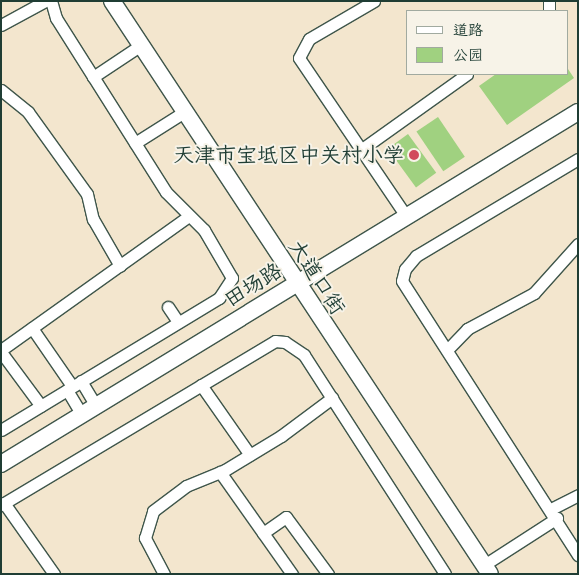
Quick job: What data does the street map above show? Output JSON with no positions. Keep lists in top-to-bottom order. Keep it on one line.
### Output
{"streets":{"street":["大道口街","田场路"]},"crossings":[["大道口街","田场路"]],"places":["天津市宝坻区中关村小学"],"legend":["道路","公园"]}
